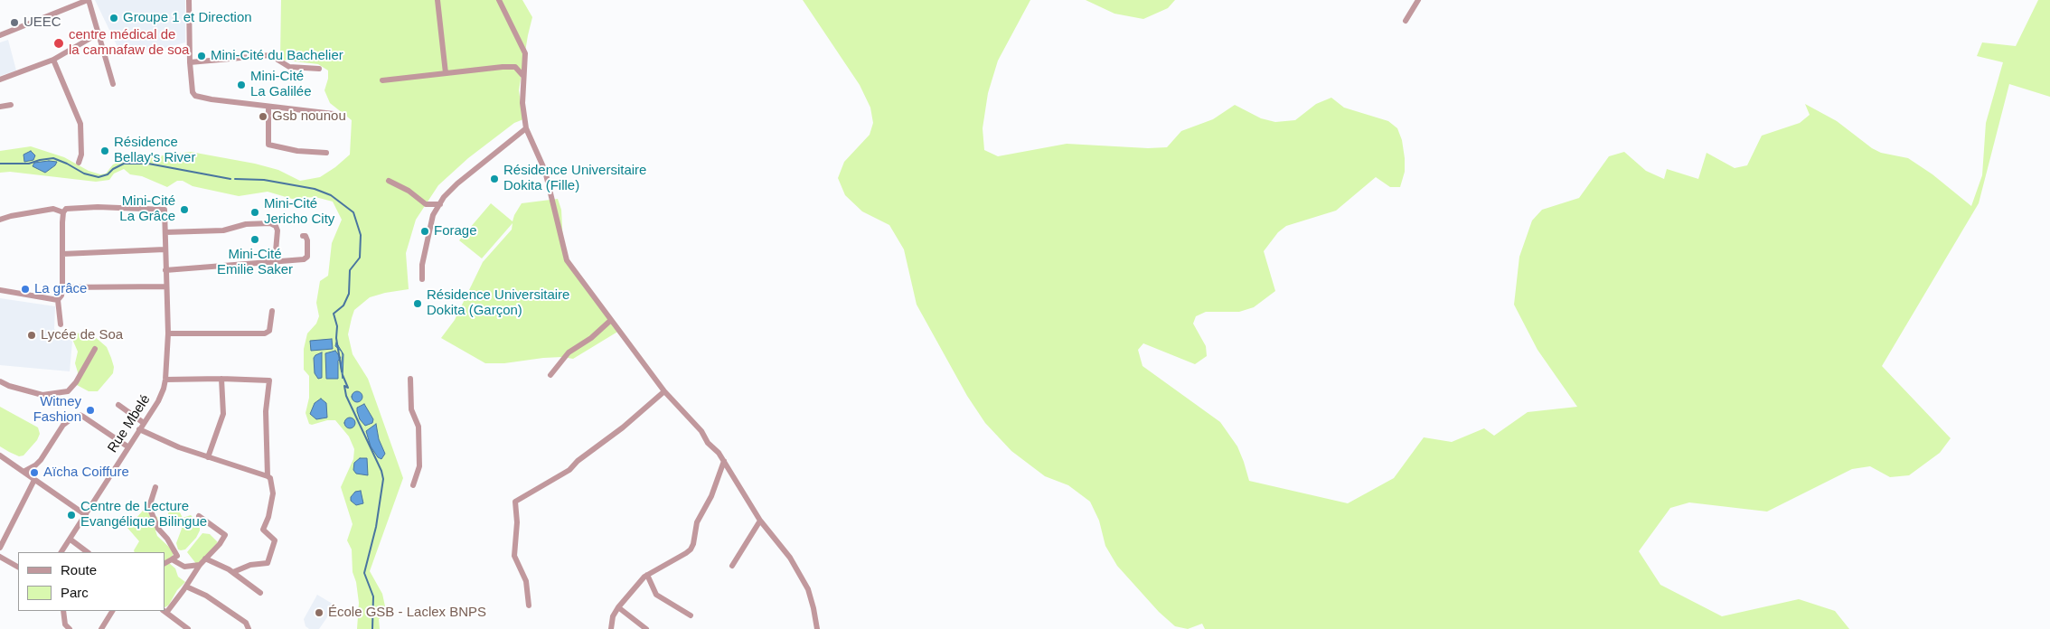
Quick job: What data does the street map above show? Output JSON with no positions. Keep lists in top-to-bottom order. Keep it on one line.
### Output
{"streets":{"street":["Rue Mbelé"]},"places":["Groupe 1 et Direction","UEEC","centre médical de la camnafaw de soa","Mini-Cité du Bachelier","Mini-Cité La Galilée","Gsb nounou","Résidence Bellay's River","Résidence Universitaire Dokita (Fille)","Mini-Cité La Grâce","Mini-Cité Jericho City","Forage","Mini-Cité Emilie Saker","La grâce","Résidence Universitaire Dokita (Garçon)","Lycée de Soa","Witney Fashion","Aïcha Coiffure","Centre de Lecture Evangélique Bilingue","École GSB - Laclex BNPS"],"legend":["Route","Parc"]}
